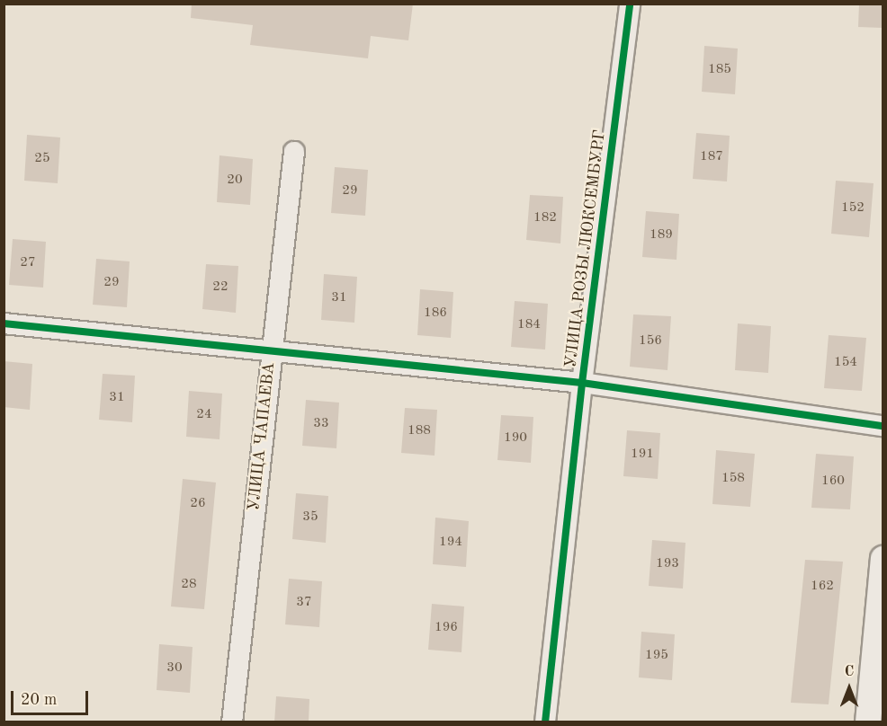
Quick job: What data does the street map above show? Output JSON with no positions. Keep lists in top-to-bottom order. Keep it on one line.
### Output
{"streets":{"street":["УЛИЦА РОЗЫ ЛЮКСЕМБУРГ","УЛИЦА ЧАПАЕВА"]},"house_numbers":["185","187","25","20","29","152","182","189","27","29","22","31","186","184","156","154","31","24","33","188","190","191","158","160","26","35","194","193","28","162","37","196","195","30"],"scale_bar":"20 m","north":"top"}
